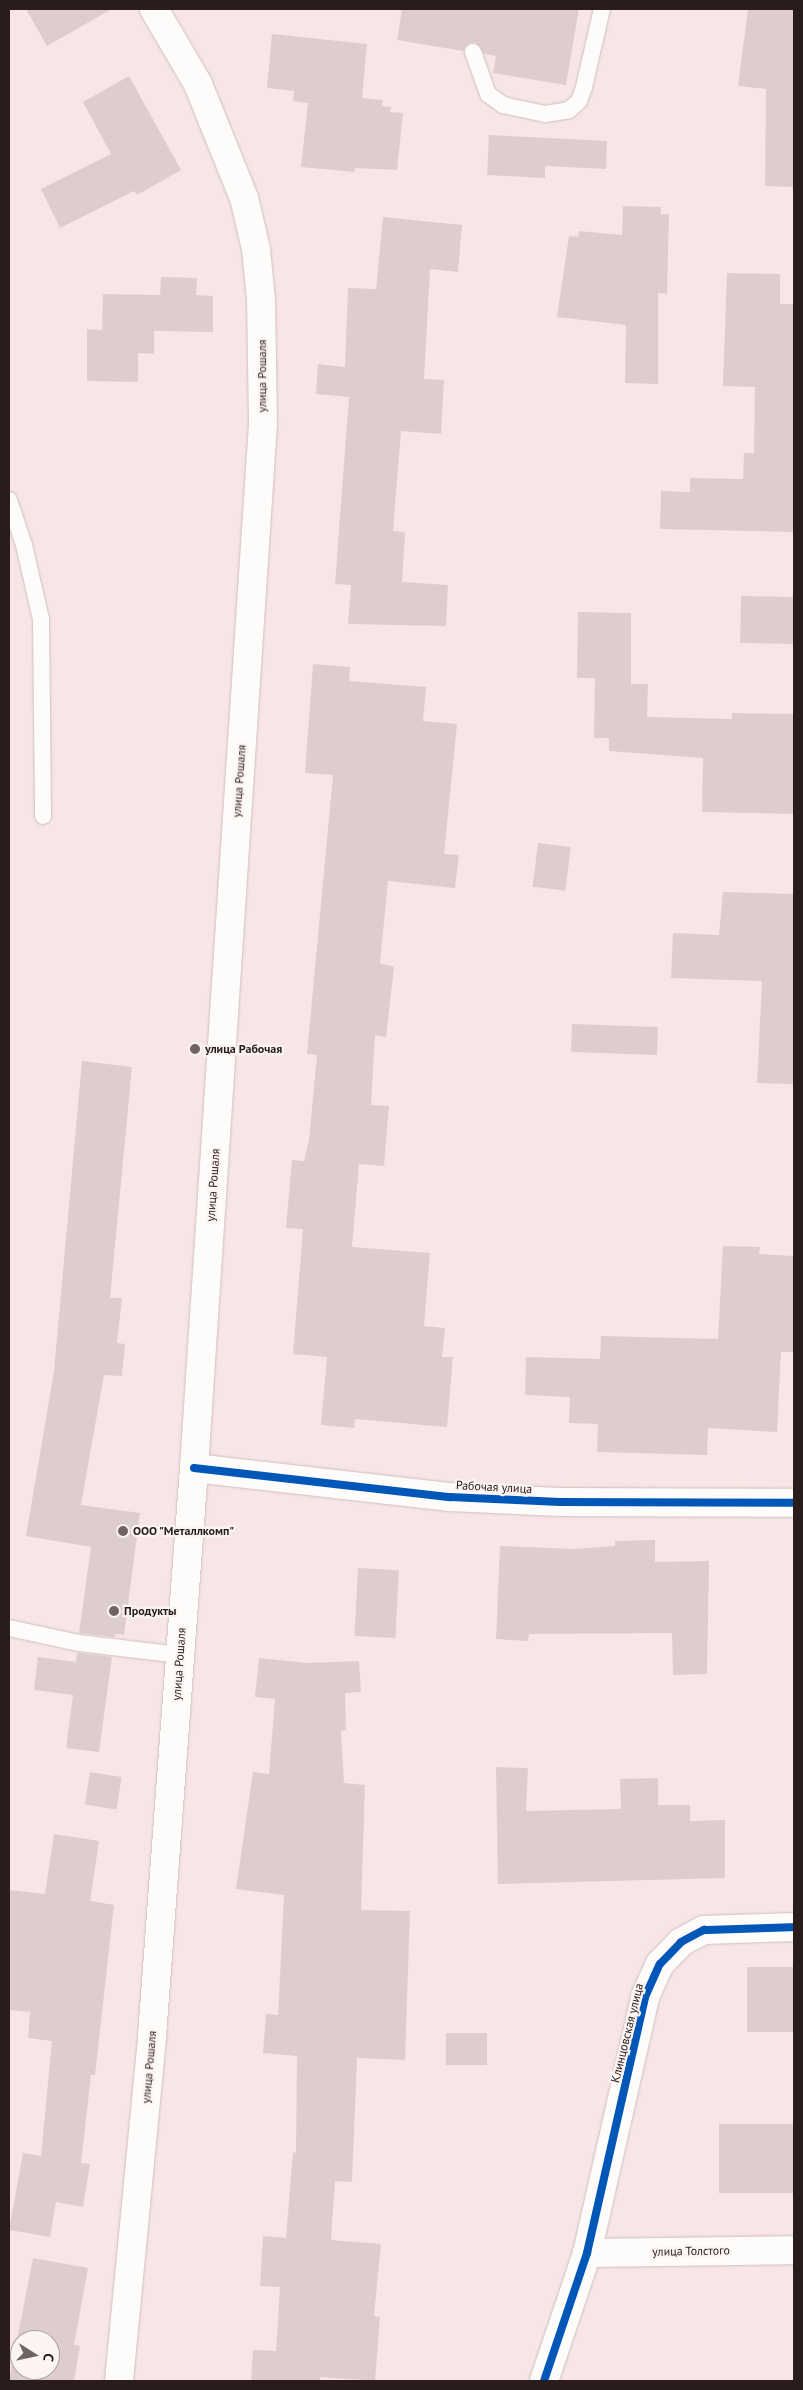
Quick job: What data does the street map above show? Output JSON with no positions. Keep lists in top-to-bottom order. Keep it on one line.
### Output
{"streets":{"main road":["улица Рошаля","Рабочая улица","Клинцовская улица","улица Толстого"]},"crossings":[["улица Рошаля","Рабочая улица"],["Клинцовская улица","улица Толстого"]],"places":["улица Рабочая","ООО \"Металлкомп\"","Продукты"],"north":"right"}
